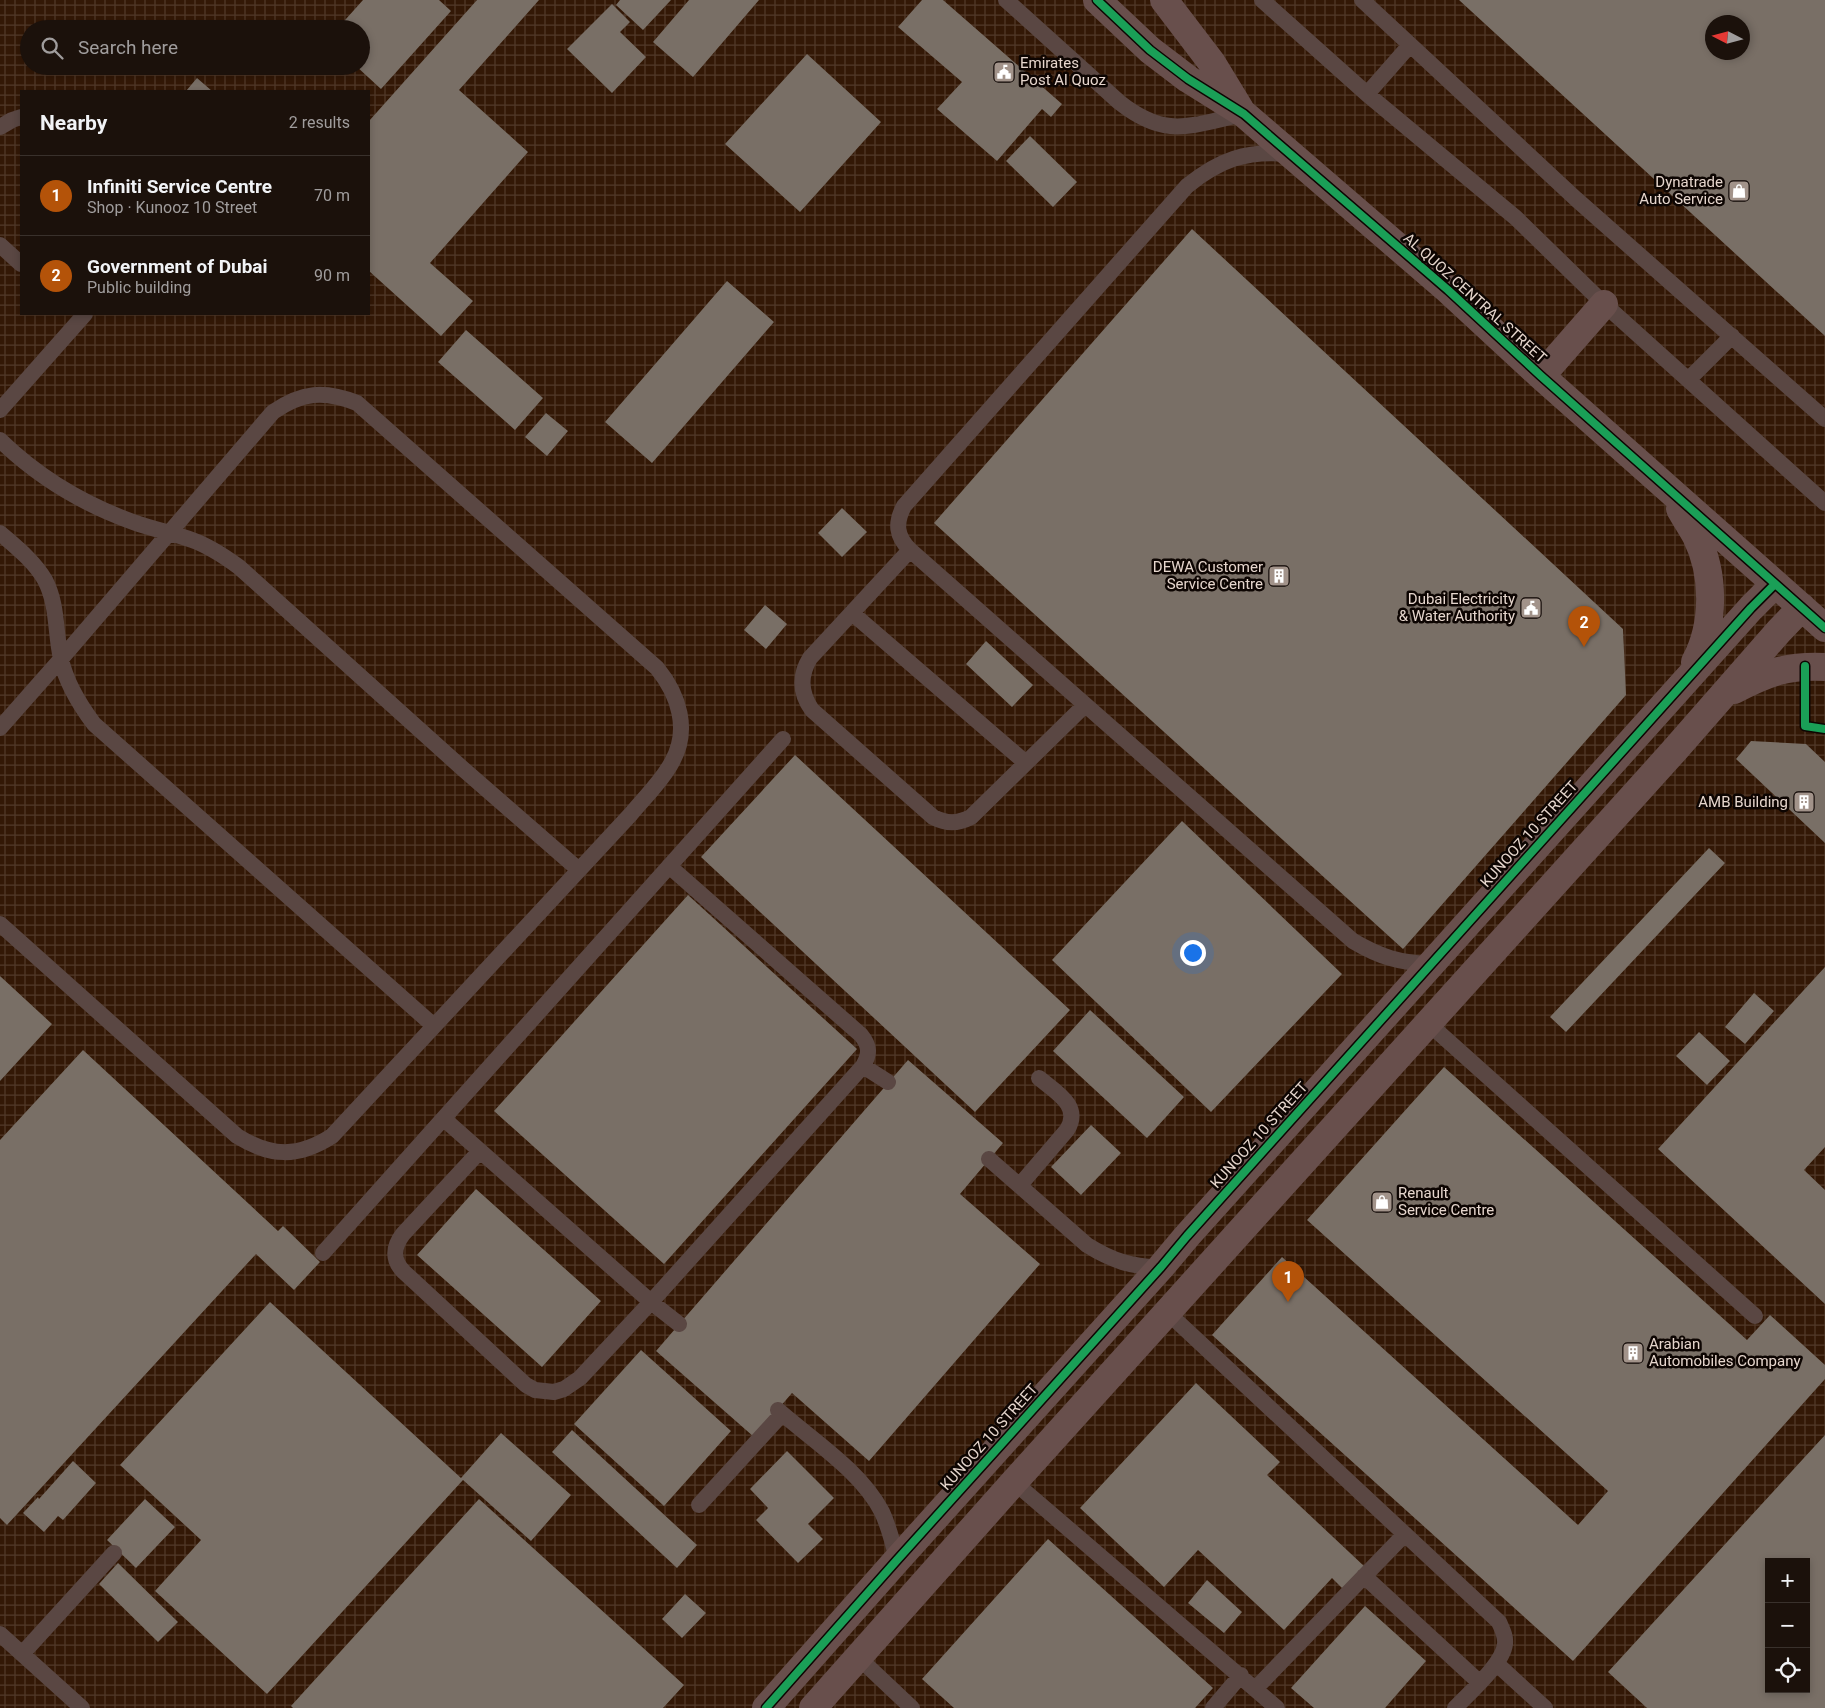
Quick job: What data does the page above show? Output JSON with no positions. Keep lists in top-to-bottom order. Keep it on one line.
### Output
{"streets":{"street":["AL QUOZ CENTRAL STREET","KUNOOZ 10 STREET"]},"crossings":[["AL QUOZ CENTRAL STREET","KUNOOZ 10 STREET"]],"places":{"public building":["Emirates Post Al Quoz","Dubai Electricity & Water Authority"],"shop":["Dynatrade Auto Service","Renault Service Centre"],"building":["DEWA Customer Service Centre","AMB Building","Arabian Automobiles Company"]},"north":"left","page":{"search":"Search here","heading":["Nearby","2 results"],"list":[{"mark":"1","name":"Infiniti Service Centre","note":"Shop · Kunooz 10 Street","value":"70 m"},{"mark":"2","name":"Government of Dubai","note":"Public building","value":"90 m"}],"pins":["2","1"],"map_buttons":["+","−"]}}
